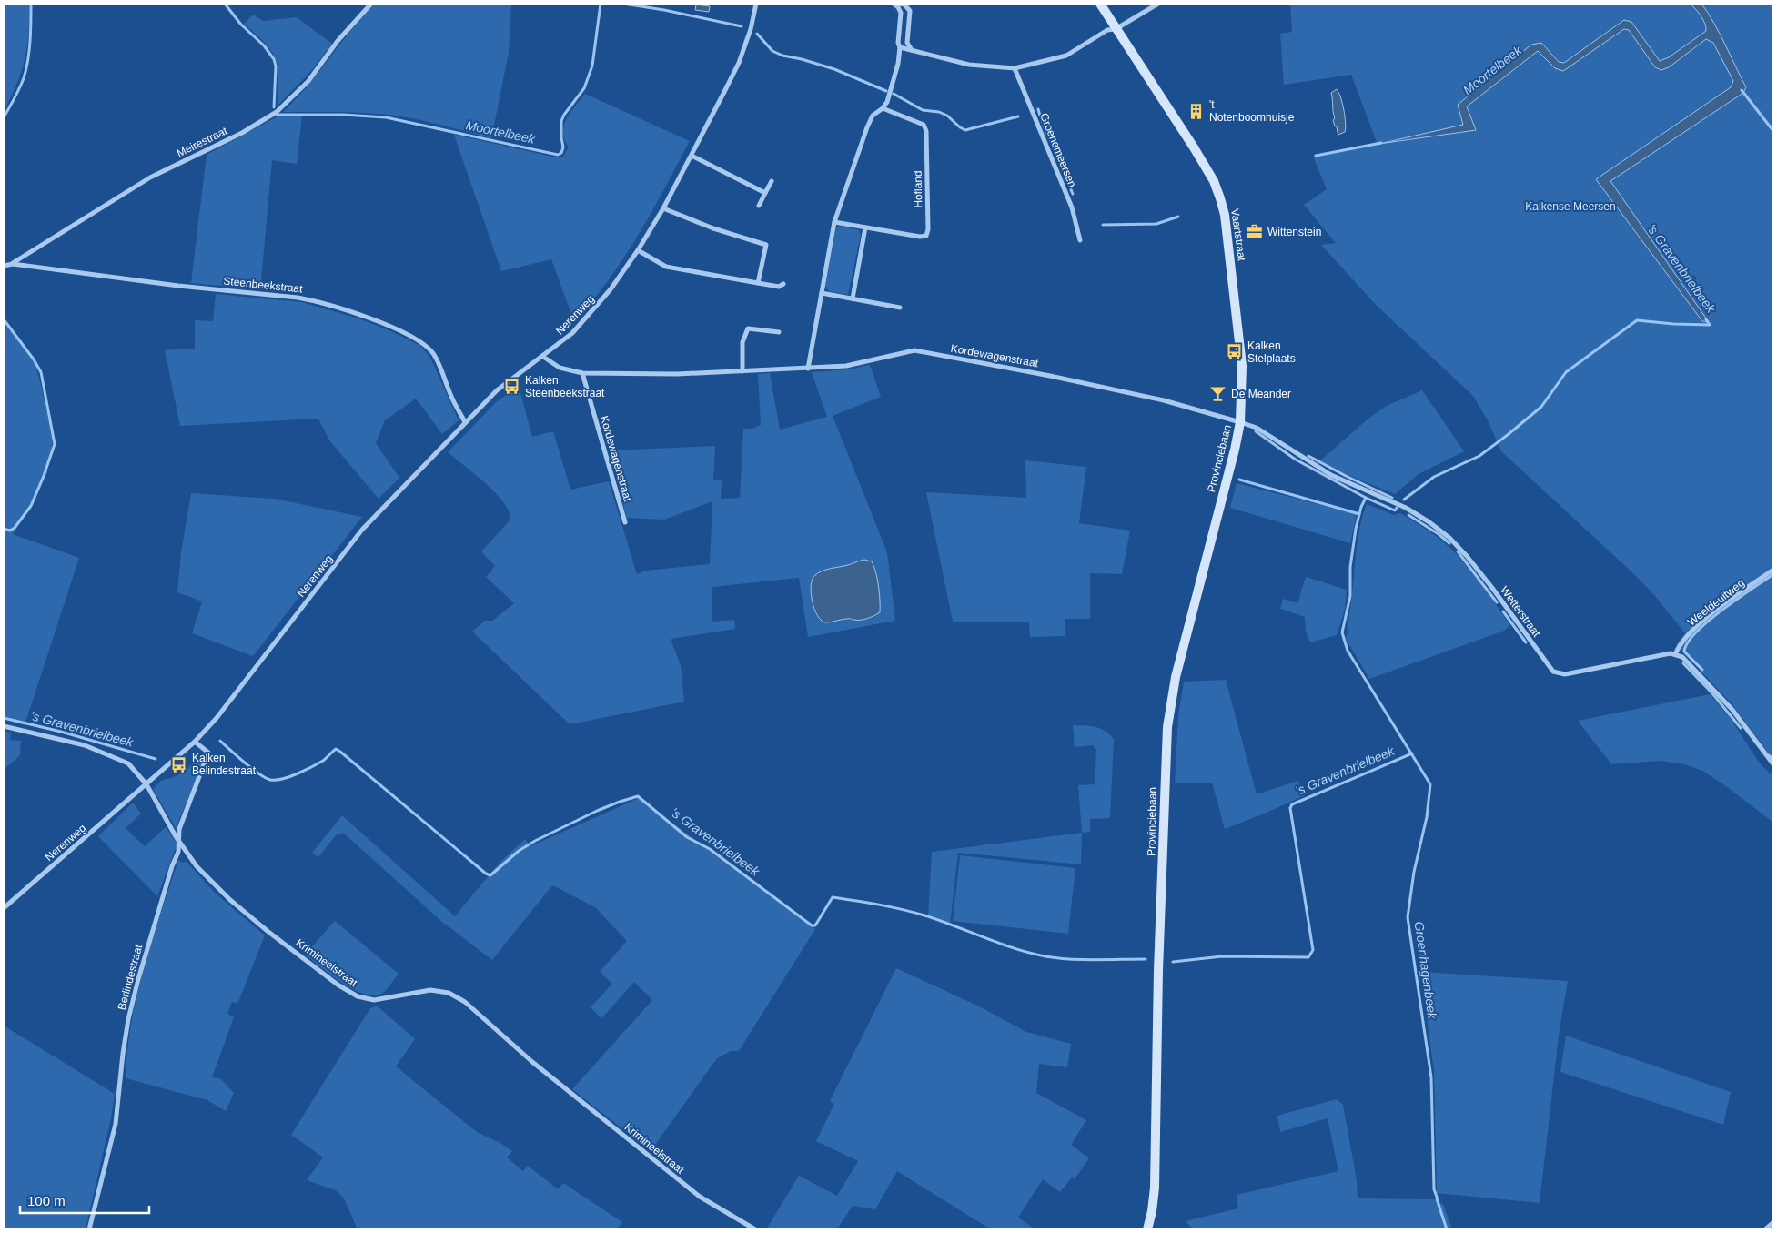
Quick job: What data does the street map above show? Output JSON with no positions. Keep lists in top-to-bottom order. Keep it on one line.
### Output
{"streets":{"main road":["Vaartstraat","Provinciebaan"],"street":["Meirestraat","Groenemeersen","Hofland","Steenbeekstraat","Nerenweg","Kordewagenstraat","Weeldeuitweg","Wetterstraat","Krimineelstraat","Berlindestraat"]},"crossings":[["Meirestraat","Steenbeekstraat"],["Vaartstraat","Kordewagenstraat"],["Vaartstraat","Provinciebaan"],["Vaartstraat","Wetterstraat"],["Steenbeekstraat","Nerenweg"],["Nerenweg","Kordewagenstraat"],["Nerenweg","Krimineelstraat"],["Nerenweg","Berlindestraat"],["Kordewagenstraat","Provinciebaan"],["Kordewagenstraat","Wetterstraat"],["Provinciebaan","Wetterstraat"],["Weeldeuitweg","Wetterstraat"],["Krimineelstraat","Berlindestraat"]],"water":["Moortelbeek","'s Gravenbrielbeek","Groenhagenbeek"],"parks":["Kalkense Meersen"],"places":{"building":["'t Notenboomhuisje"],"office":["Wittenstein"],"bus stop":["Kalken Stelplaats","Kalken Steenbeekstraat","Kalken Belindestraat"],"bar":["De Meander"]},"scale_bar":"100 m"}
